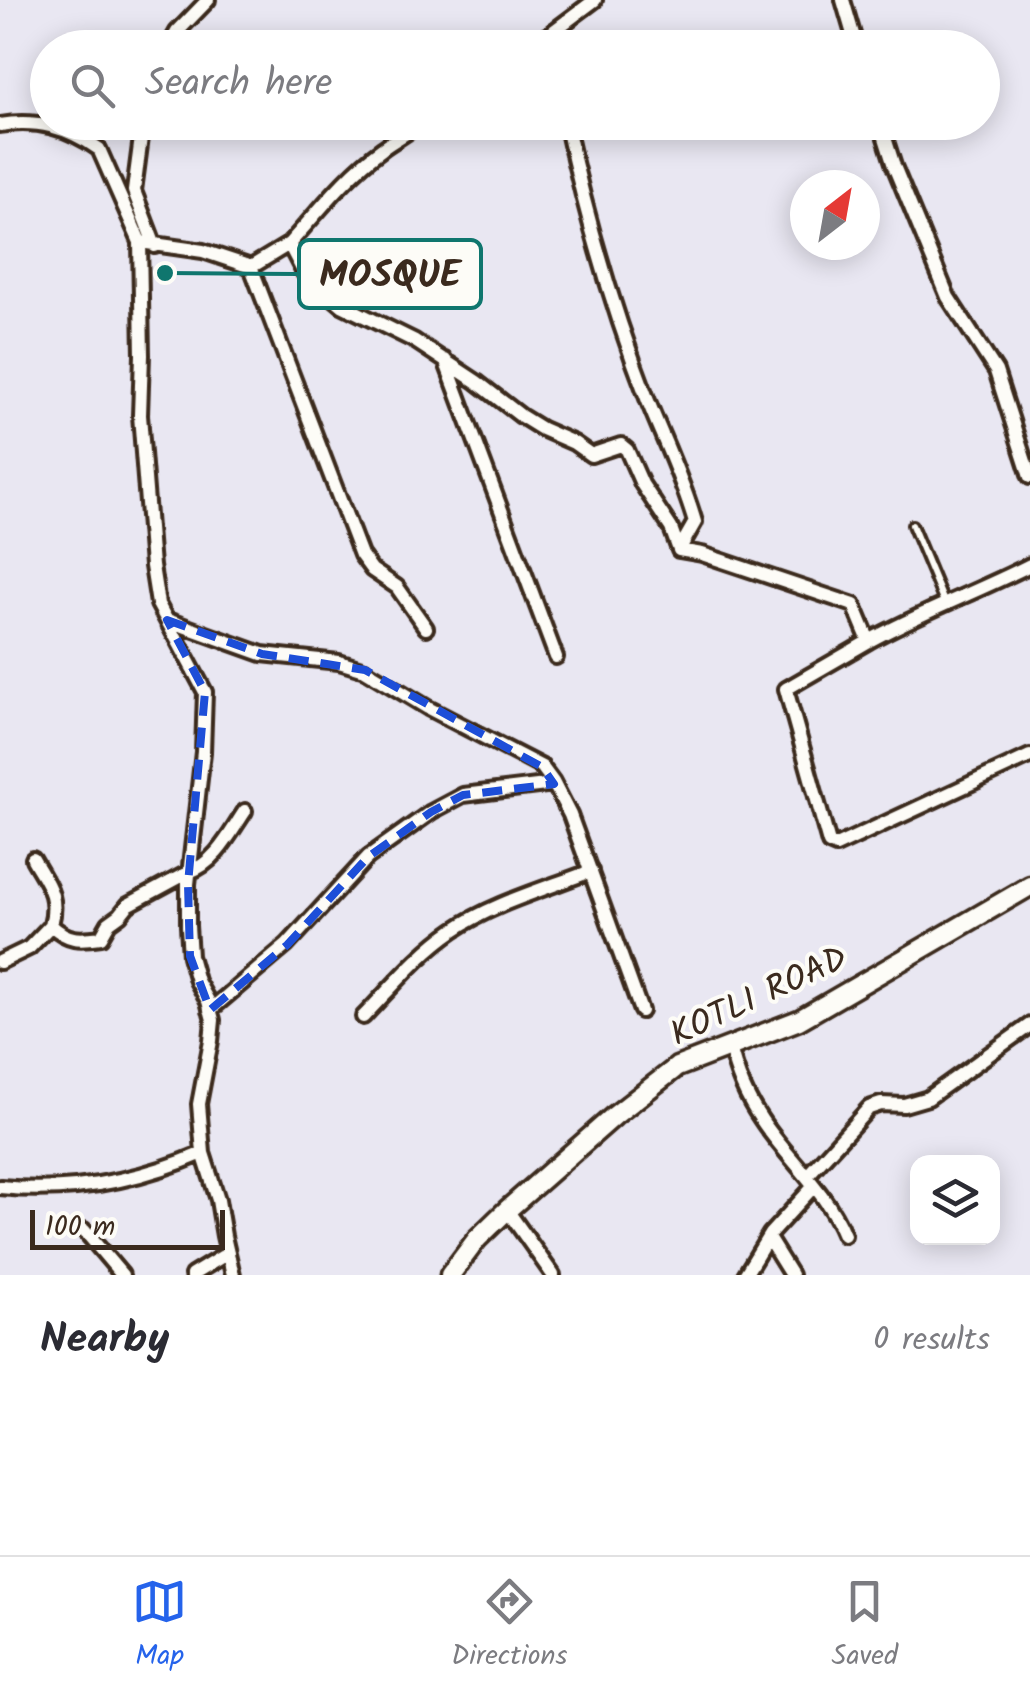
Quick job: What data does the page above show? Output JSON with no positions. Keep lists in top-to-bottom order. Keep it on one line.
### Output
{"streets":{"main road":["KOTLI ROAD"]},"places":["MOSQUE"],"scale_bar":"100 m","north":"top right","page":{"search":"Search here","scale":"100 m","heading":["Nearby","0 results"],"nav":["Map","Directions","Saved"]}}
